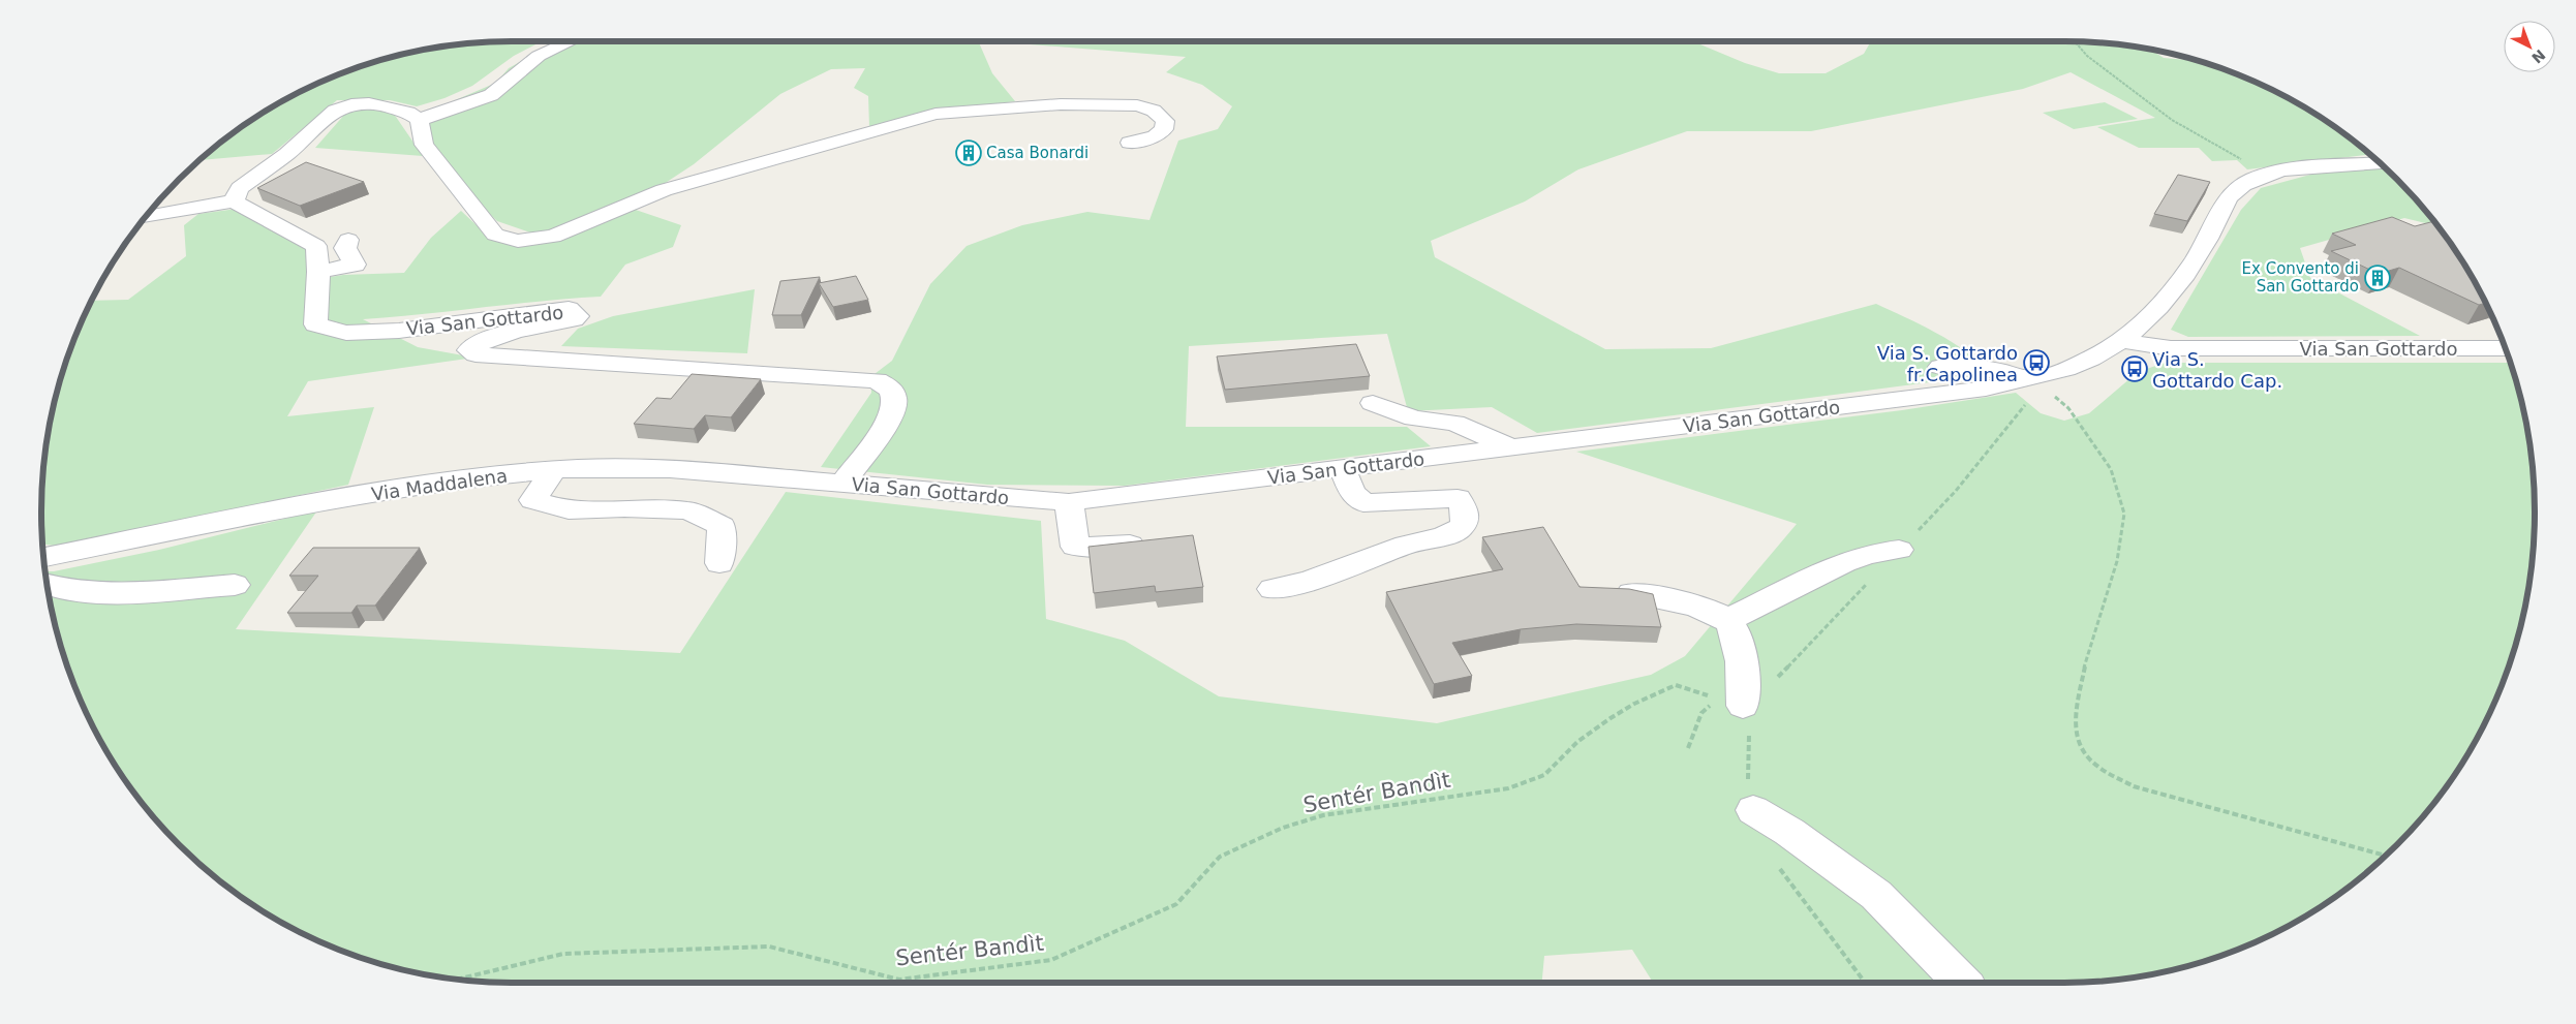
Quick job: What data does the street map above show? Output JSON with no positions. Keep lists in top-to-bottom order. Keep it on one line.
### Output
{"streets":{"street":["Via San Gottardo","Via Maddalena"],"path":["Sentér Bandìt"]},"crossings":[["Via San Gottardo","Via Maddalena"]],"places":{"building":["Casa Bonardi","Ex Convento di San Gottardo"],"bus stop":["Via S. Gottardo fr.Capolinea","Via S. Gottardo Cap."]},"north":"bottom right"}
